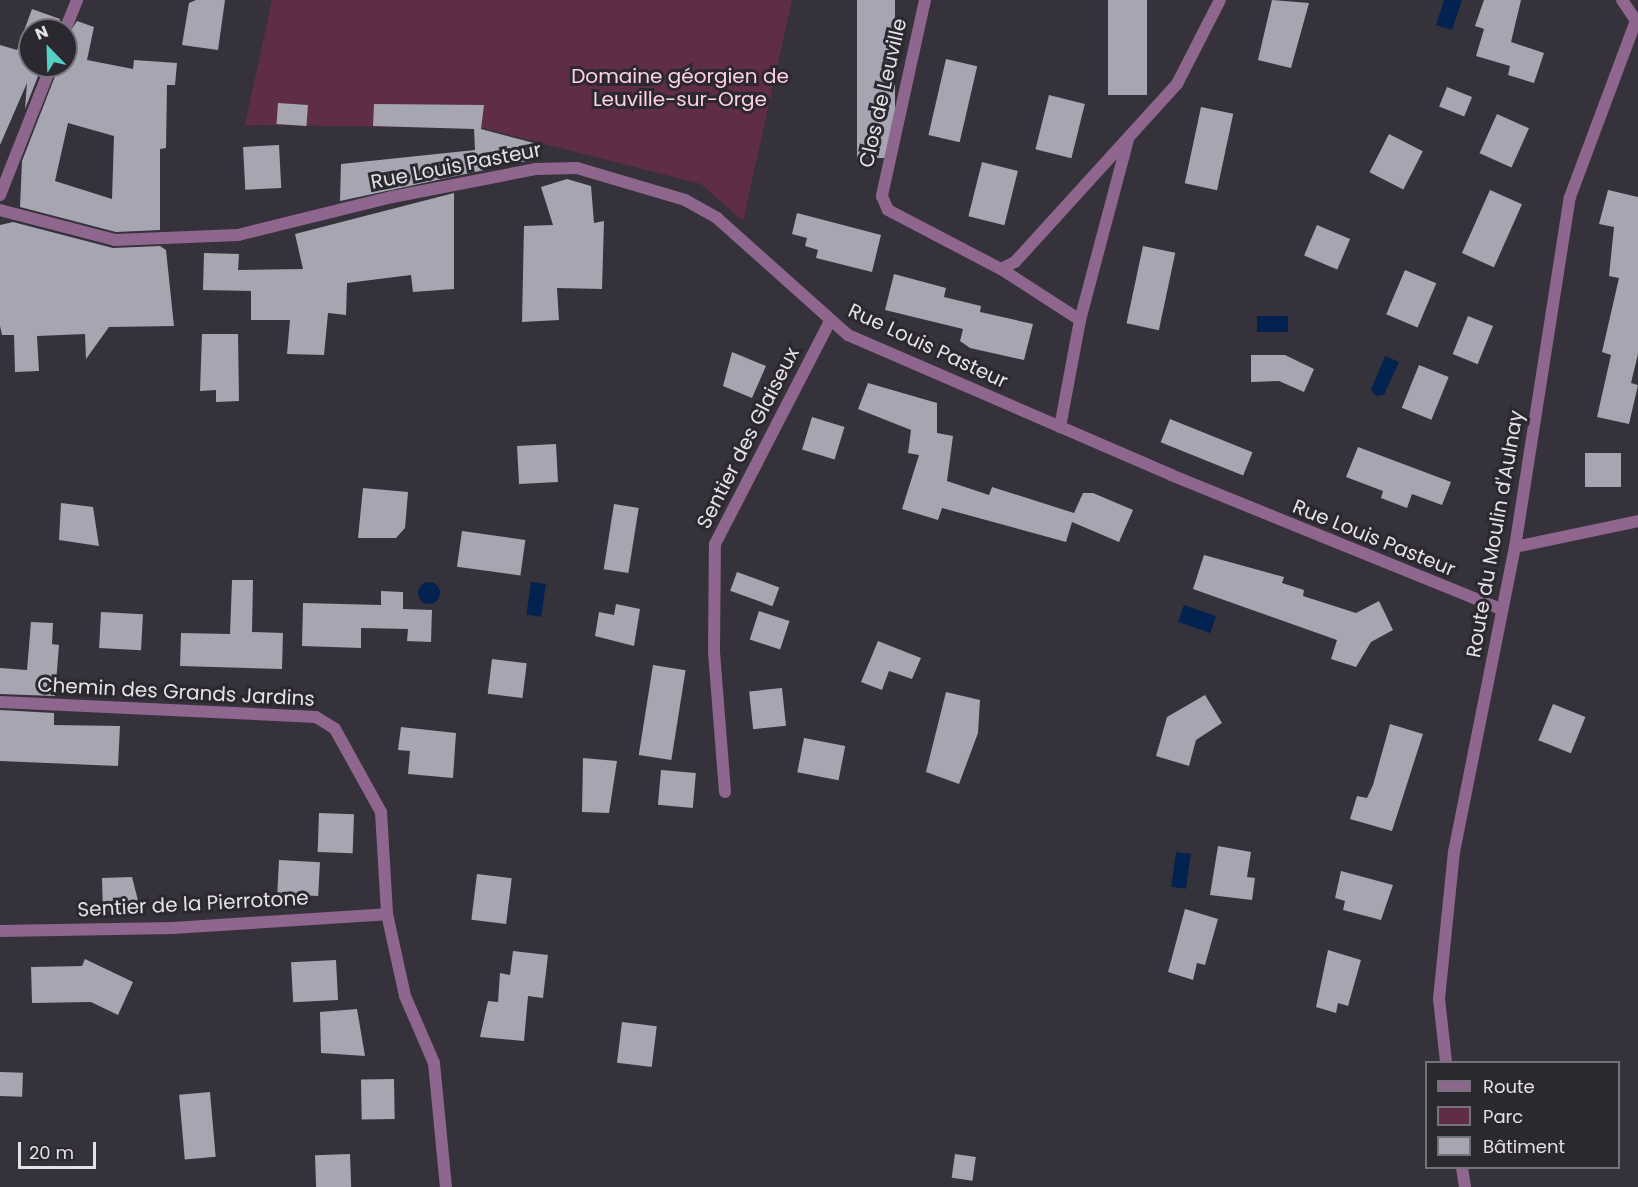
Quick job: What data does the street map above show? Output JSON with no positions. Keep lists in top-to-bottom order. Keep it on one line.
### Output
{"streets":{"street":["Clos de Leuville","Rue Louis Pasteur","Sentier des Glaiseux","Route du Moulin d'Aulnay","Chemin des Grands Jardins","Sentier de la Pierrotone"]},"crossings":[["Rue Louis Pasteur","Sentier des Glaiseux"],["Rue Louis Pasteur","Route du Moulin d'Aulnay"],["Chemin des Grands Jardins","Sentier de la Pierrotone"]],"parks":["Domaine géorgien de Leuville-sur-Orge"],"legend":["Route","Parc","Bâtiment"],"scale_bar":"20 m","north":"top left"}
